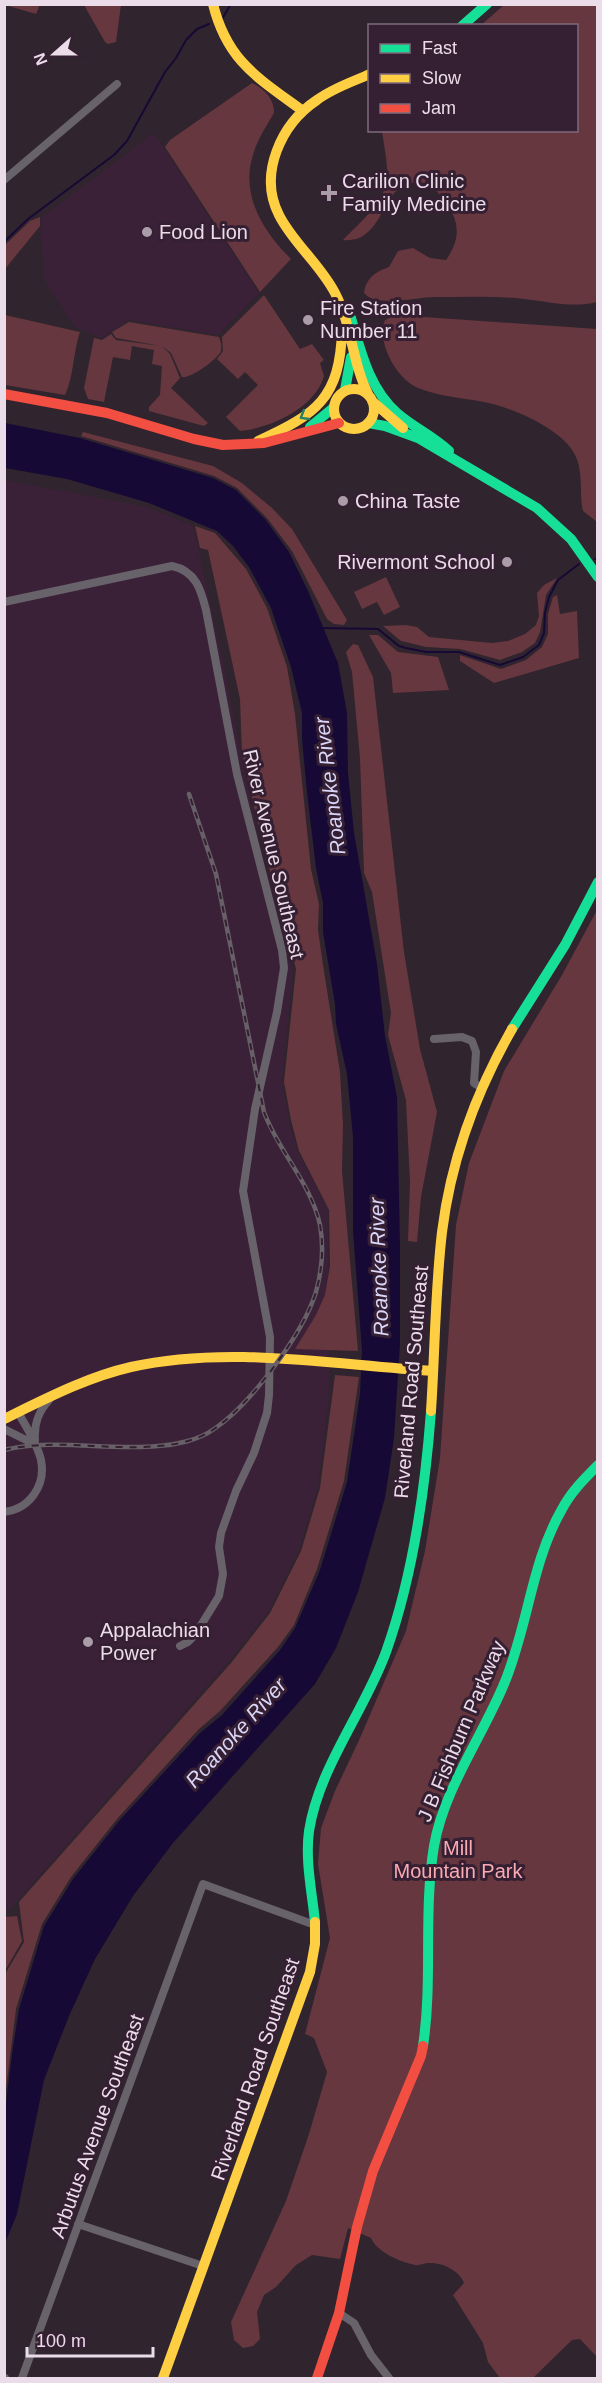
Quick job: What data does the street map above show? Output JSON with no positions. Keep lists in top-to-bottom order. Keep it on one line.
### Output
{"streets":{"main road":["Riverland Road Southeast","J B Fishburn Parkway"],"street":["River Avenue Southeast","Arbutus Avenue Southeast"]},"crossings":[["Riverland Road Southeast","Arbutus Avenue Southeast"]],"water":["Roanoke River"],"parks":["Mill Mountain Park"],"places":{"health":["Carilion Clinic Family Medicine"],"other":["Food Lion","Fire Station Number 11","China Taste","Rivermont School","Appalachian Power"]},"legend":["Fast","Slow","Jam"],"scale_bar":"100 m","north":"left"}
